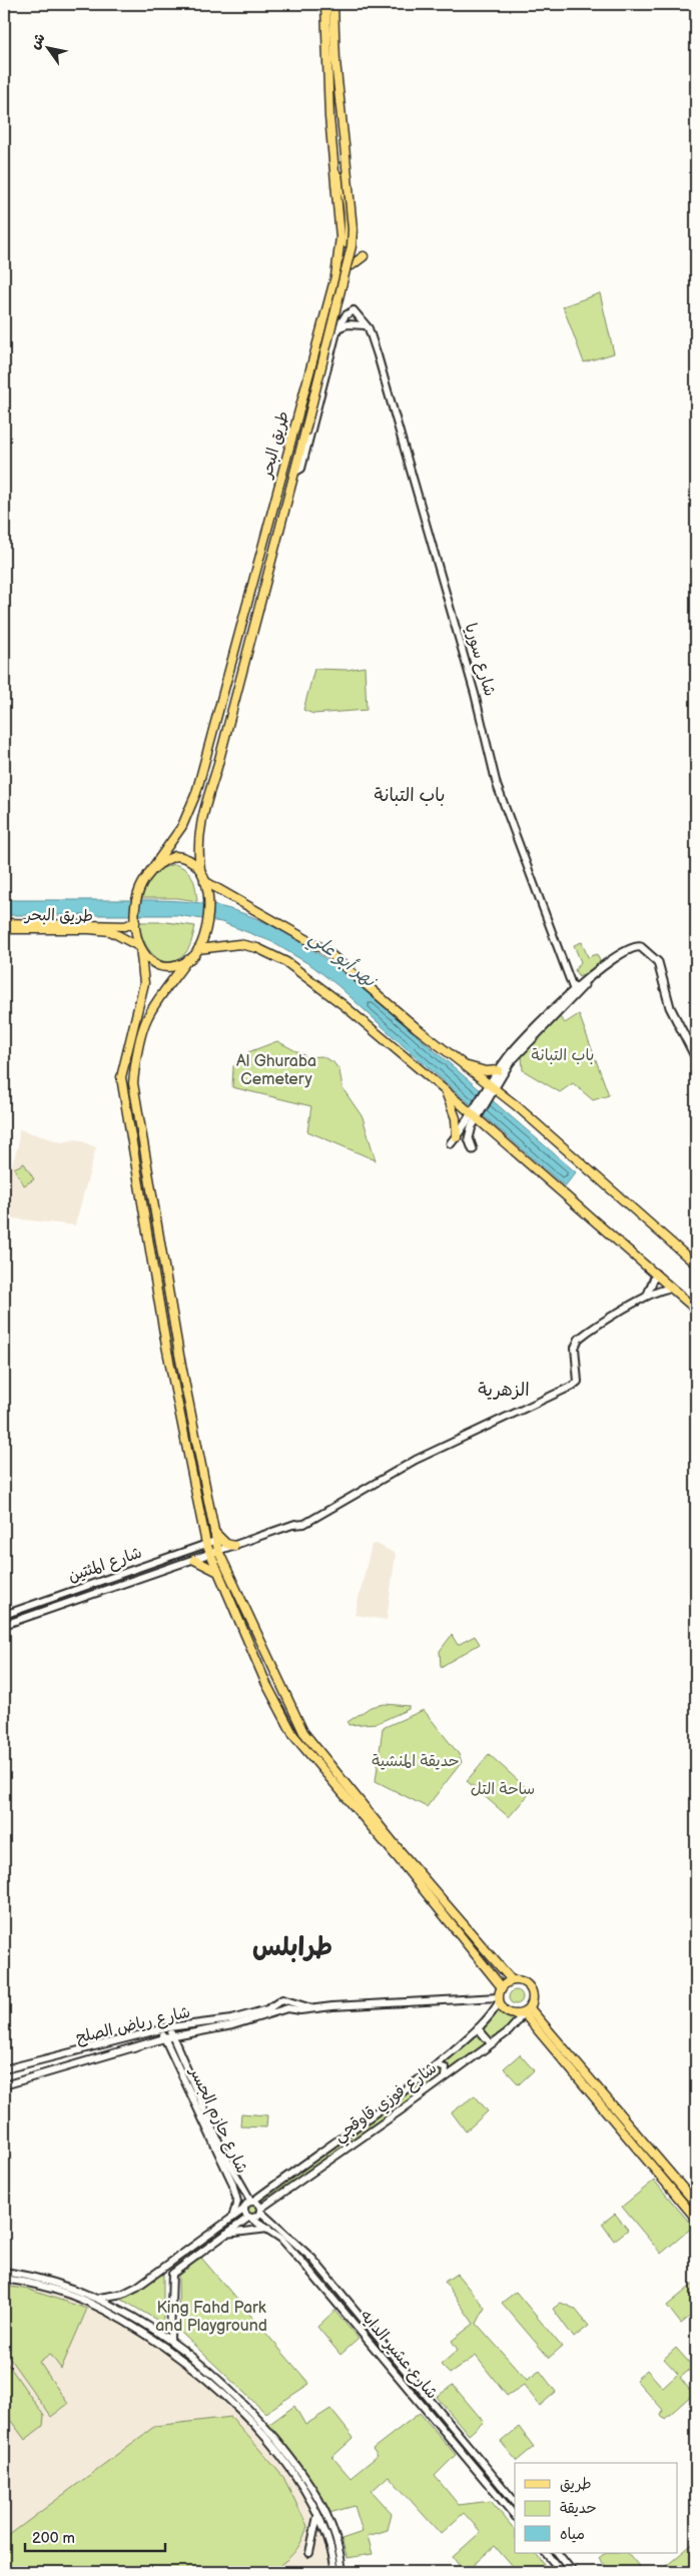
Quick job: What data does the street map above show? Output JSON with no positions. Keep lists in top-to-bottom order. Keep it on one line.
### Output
{"streets":{"main road":["طريق البحر"],"street":["شارع سوريا","شارع المئتين","شارع رياض الصلح","شارع فوزي قاوقجي","شارع حازم الجسر","شارع عشير الدايه"]},"crossings":[["شارع رياض الصلح","شارع حازم الجسر"],["شارع فوزي قاوقجي","شارع حازم الجسر"],["شارع فوزي قاوقجي","شارع عشير الدايه"],["شارع حازم الجسر","شارع عشير الدايه"]],"districts":["باب التبانة","الزهرية","طرابلس"],"water":["نهر أبو علي"],"parks":["باب التبانة","Al Ghuraba Cemetery","حديقة المنشية","ساحة التل","King Fahd Park and Playground"],"legend":["طريق","حديقة","مياه"],"scale_bar":"200 m","north":"top left"}
